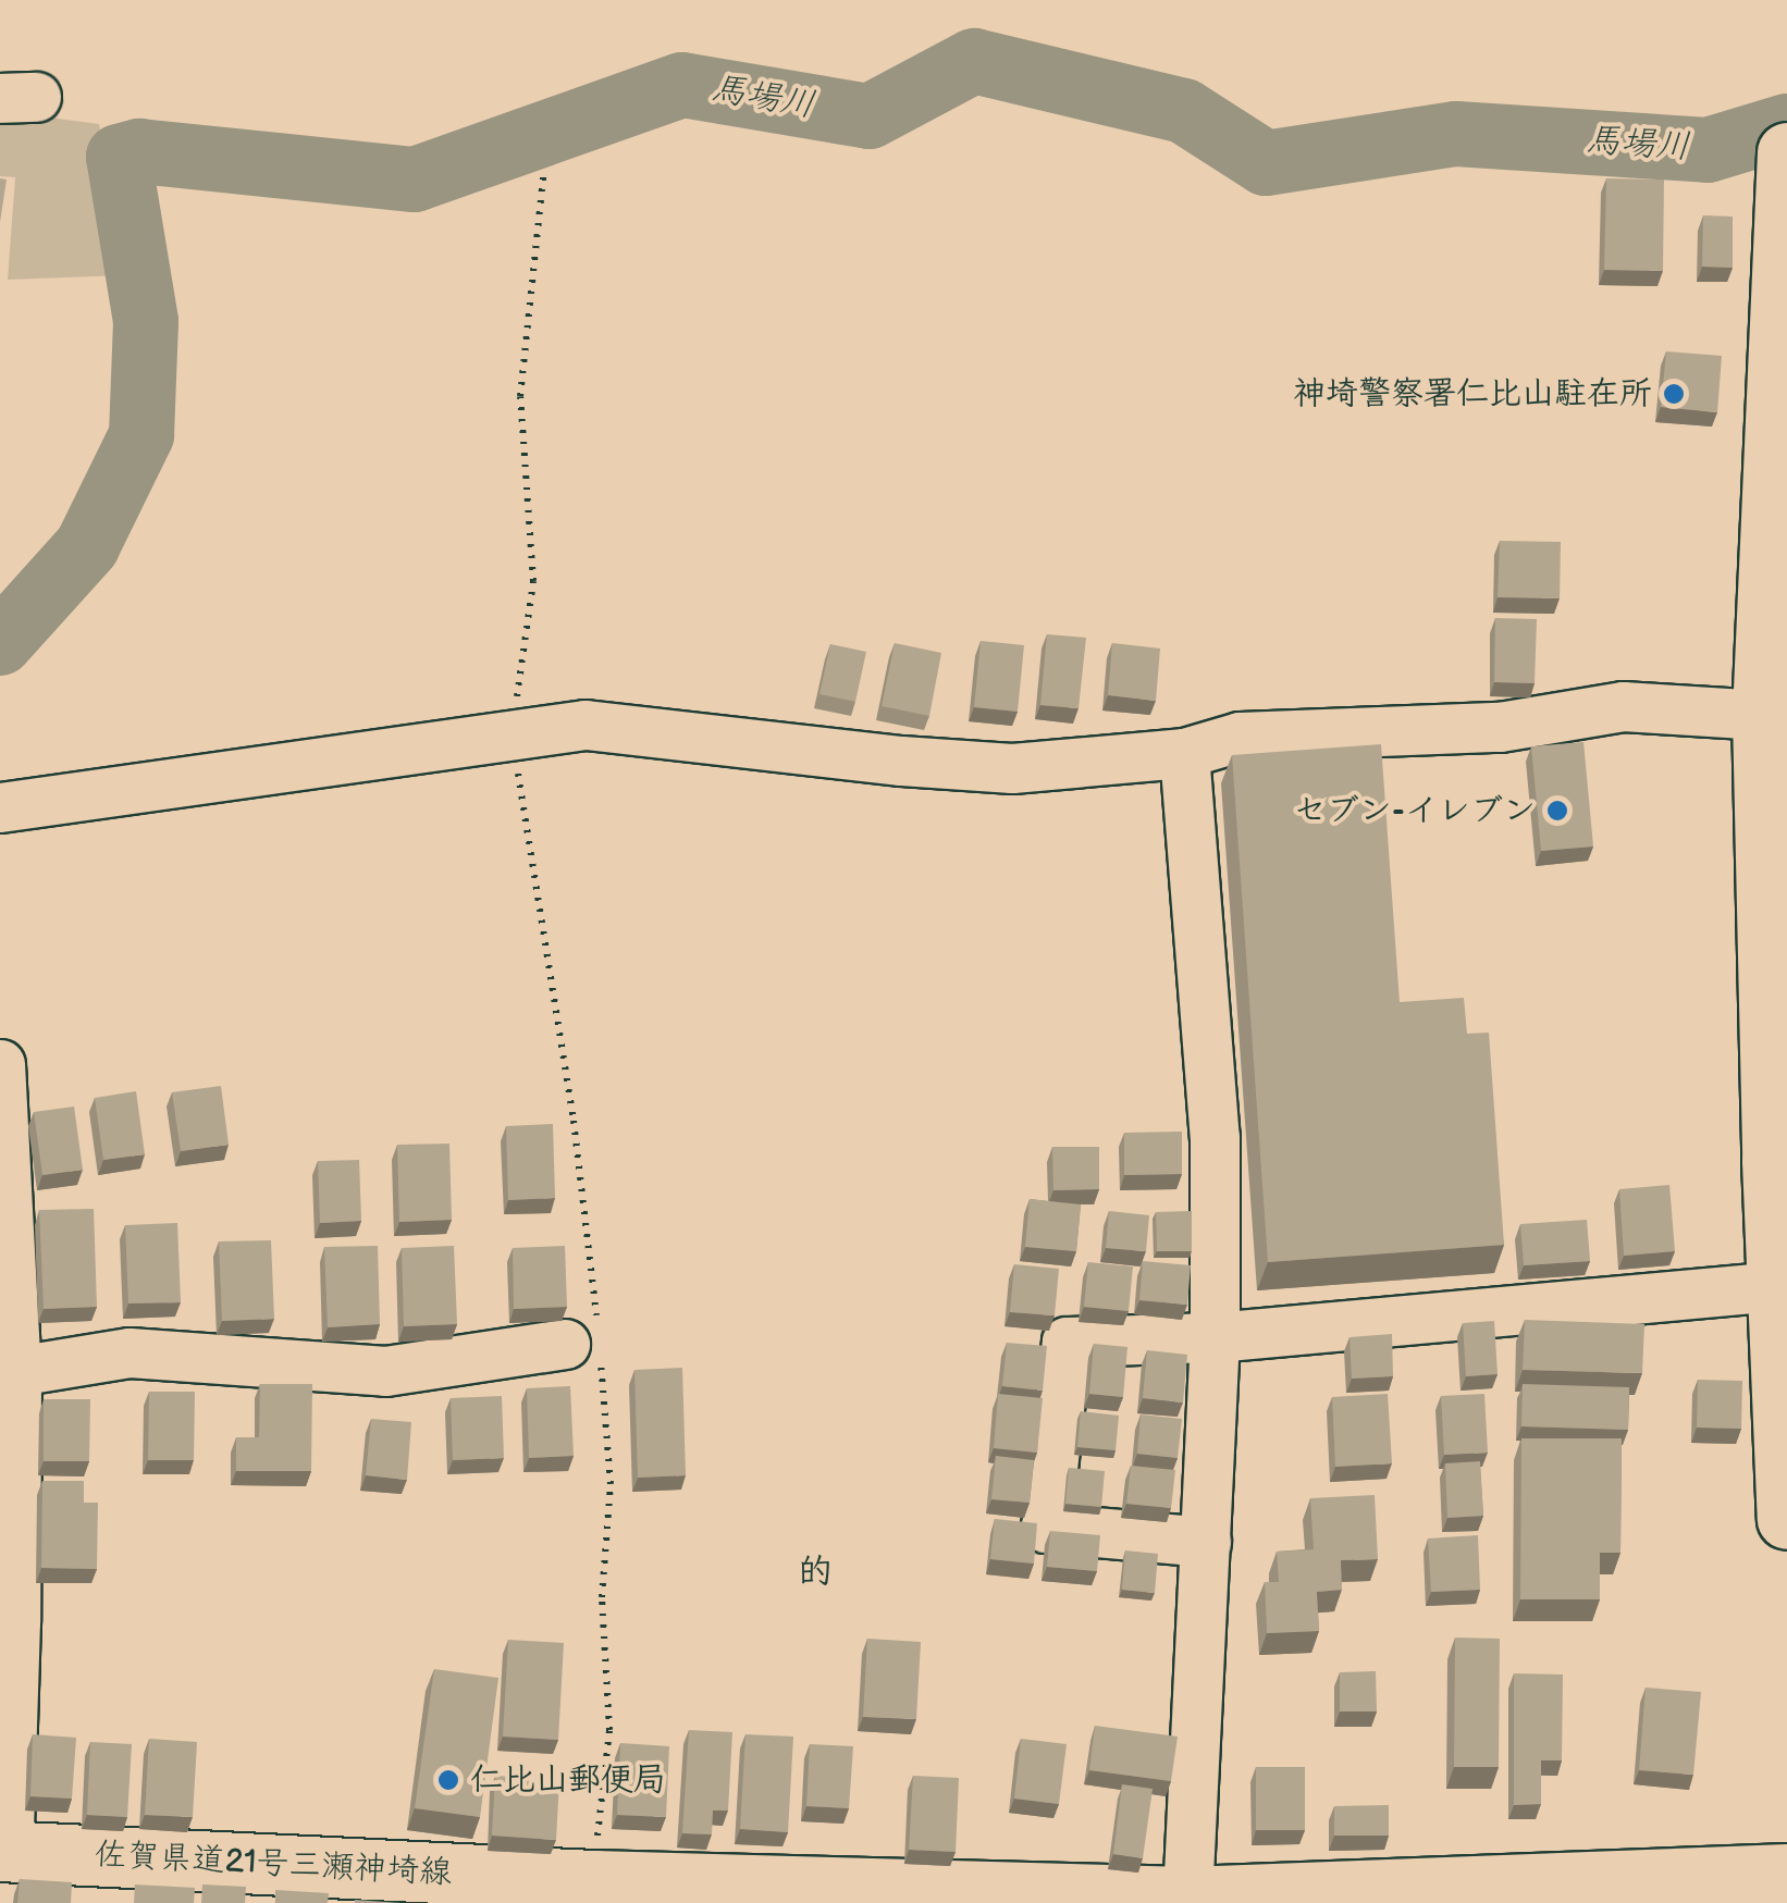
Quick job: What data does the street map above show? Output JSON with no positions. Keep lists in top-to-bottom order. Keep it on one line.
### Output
{"streets":{"main road":["佐賀県道21号三瀬神埼線"]},"districts":["的"],"water":["馬場川"],"places":["神埼警察署仁比山駐在所","セブン-イレブン","仁比山郵便局"]}
